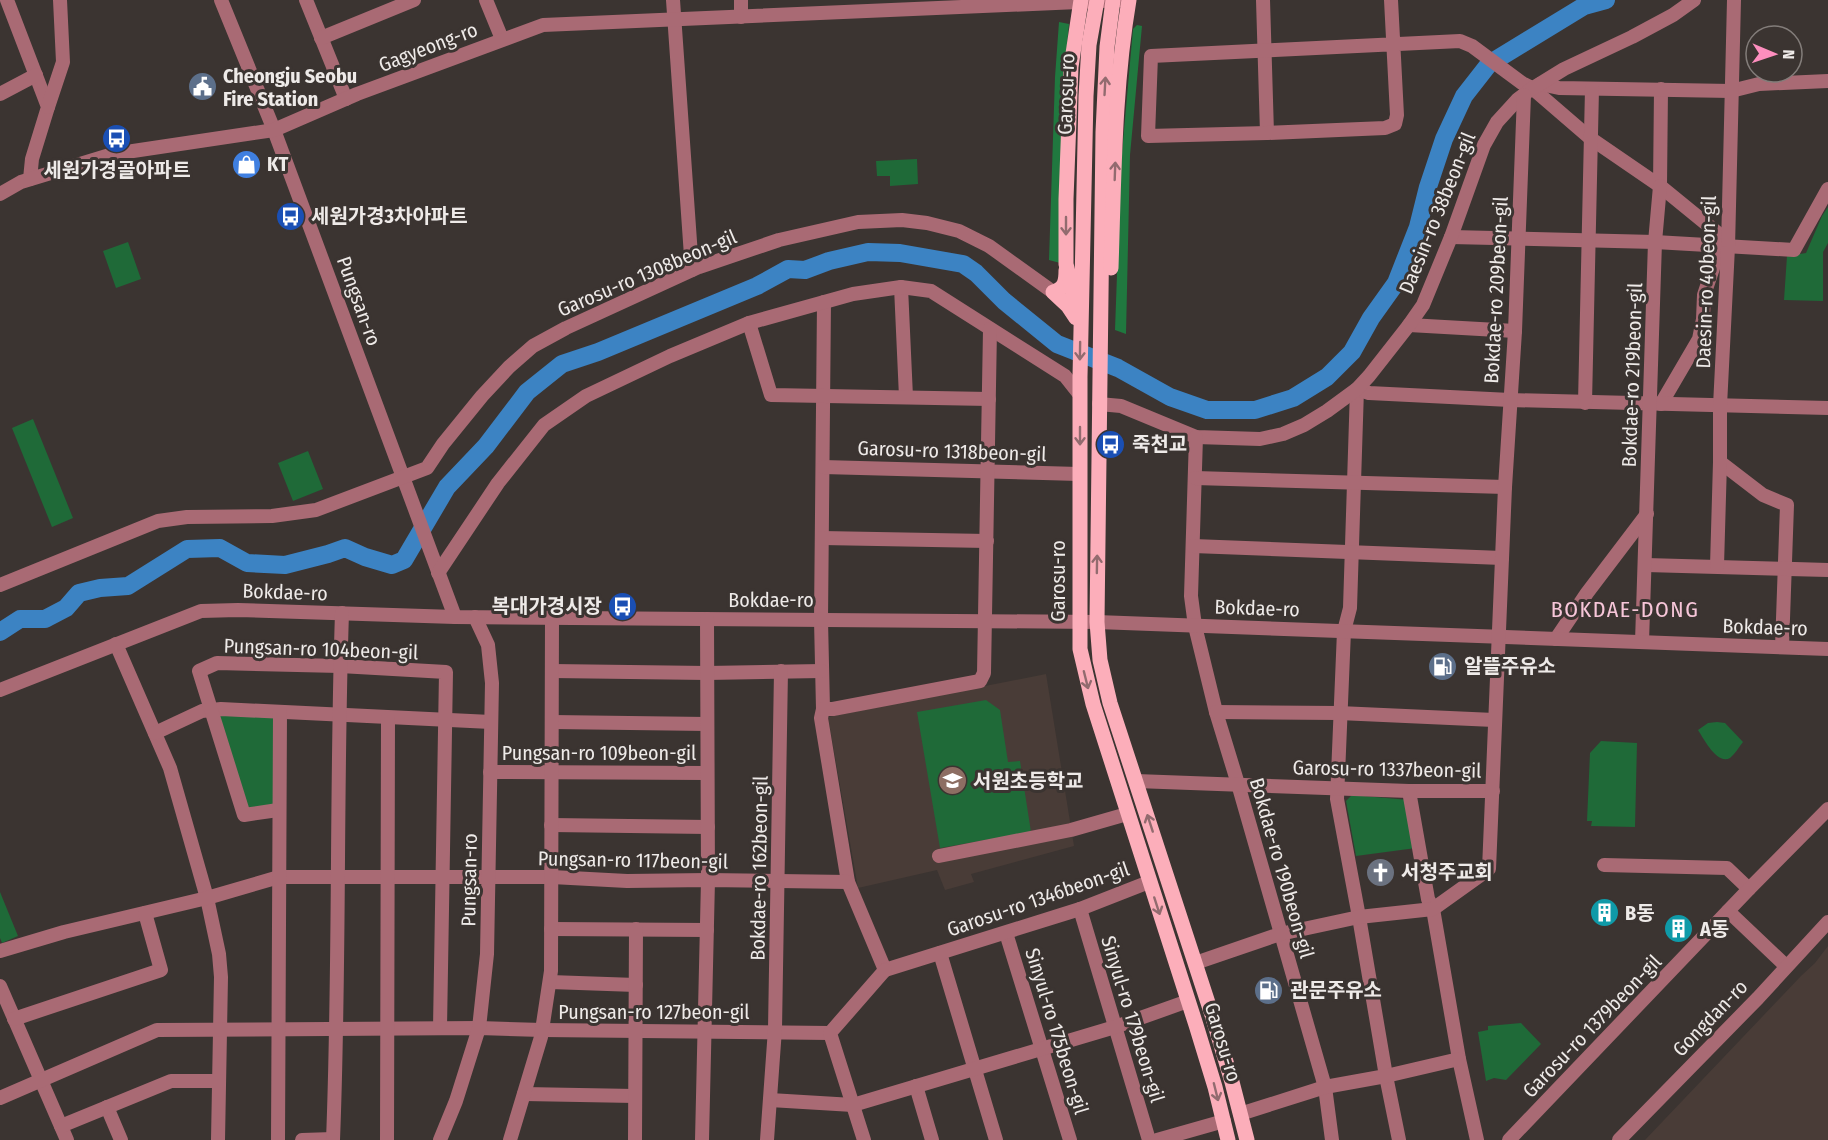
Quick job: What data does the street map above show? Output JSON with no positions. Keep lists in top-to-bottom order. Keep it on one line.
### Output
{"streets":{"main road":["Garosu-ro"],"street":["Gagyeong-ro","Daesin-ro 38beon-gil","Garosu-ro 1308beon-gil","Daesin-ro 40beon-gil","Bokdae-ro 209beon-gil","Pungsan-ro","Bokdae-ro 219beon-gil","Garosu-ro 1318beon-gil","Bokdae-ro","Pungsan-ro 104beon-gil","Pungsan-ro 109beon-gil","Garosu-ro 1337beon-gil","Pungsan-ro 117beon-gil","Bokdae-ro 162beon-gil","Bokdae-ro 190beon-gil","Garosu-ro 1346beon-gil","Pungsan-ro 127beon-gil","Gongdan-ro","Sinyul-ro 179beon-gil","Garosu-ro 1379beon-gil","Sinyul-ro 175beon-gil"]},"crossings":[["Gagyeong-ro","Garosu-ro"],["Gagyeong-ro","Pungsan-ro"],["Garosu-ro","Garosu-ro 1318beon-gil"],["Garosu-ro","Bokdae-ro"],["Garosu-ro","Garosu-ro 1337beon-gil"],["Garosu-ro","Garosu-ro 1346beon-gil"],["Daesin-ro 38beon-gil","Bokdae-ro 209beon-gil"],["Daesin-ro 38beon-gil","Bokdae-ro 190beon-gil"],["Garosu-ro 1308beon-gil","Pungsan-ro"],["Bokdae-ro 209beon-gil","Bokdae-ro"],["Bokdae-ro 209beon-gil","Garosu-ro 1337beon-gil"],["Pungsan-ro","Bokdae-ro"],["Pungsan-ro","Pungsan-ro 109beon-gil"],["Pungsan-ro","Pungsan-ro 117beon-gil"],["Pungsan-ro","Pungsan-ro 127beon-gil"],["Bokdae-ro 219beon-gil","Bokdae-ro"],["Bokdae-ro","Bokdae-ro 190beon-gil"],["Garosu-ro 1337beon-gil","Bokdae-ro 190beon-gil"],["Pungsan-ro 117beon-gil","Bokdae-ro 162beon-gil"],["Bokdae-ro 162beon-gil","Pungsan-ro 127beon-gil"],["Garosu-ro 1346beon-gil","Sinyul-ro 179beon-gil"],["Garosu-ro 1346beon-gil","Sinyul-ro 175beon-gil"]],"districts":["BOKDAE-DONG"],"places":{"public building":["Cheongju Seobu Fire Station"],"bus stop":["세원가경골아파트","세원가경3차아파트","죽천교","복대가경시장"],"shop":["KT"],"fuel station":["알뜰주유소","관문주유소"],"school or university":["서원초등학교"],"church":["서청주교회"],"building":["B동","A동"]},"north":"right"}
